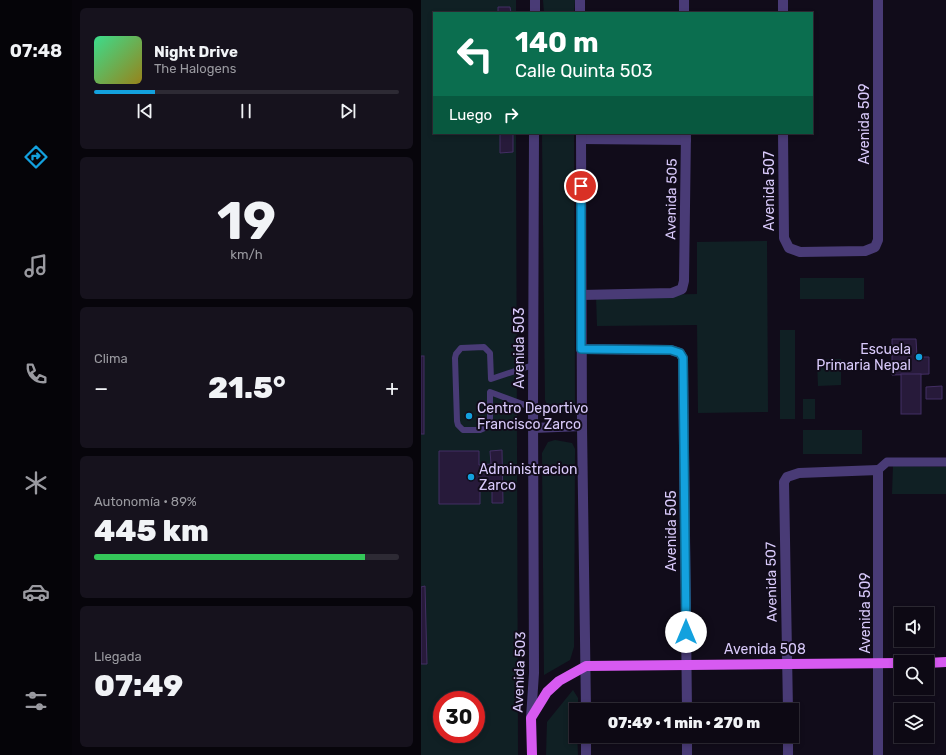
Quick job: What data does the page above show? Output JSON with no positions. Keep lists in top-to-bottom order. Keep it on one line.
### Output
{"streets":{"main road":["Avenida 503","Avenida 508"],"street":["Avenida 509","Avenida 507","Avenida 505"]},"crossings":[["Avenida 509","Avenida 507"],["Avenida 509","Avenida 508"],["Avenida 507","Avenida 508"],["Avenida 505","Avenida 508"],["Avenida 503","Avenida 508"]],"places":["Escuela Primaria Nepal","Centro Deportivo Francisco Zarco","Administracion Zarco"],"page":{"tabs":"07:48","turn":["140 m","Calle Quinta 503"],"song":["Night Drive","The Halogens"],"then":"Luego","tile":[["19","km/h"],"Clima",["Autonomía · 89%","445 km"],["Llegada","07:49"]],"heat":["−","21.5°","+"],"limit":"30","trip":"07:49 · 1 min · 270 m"}}
